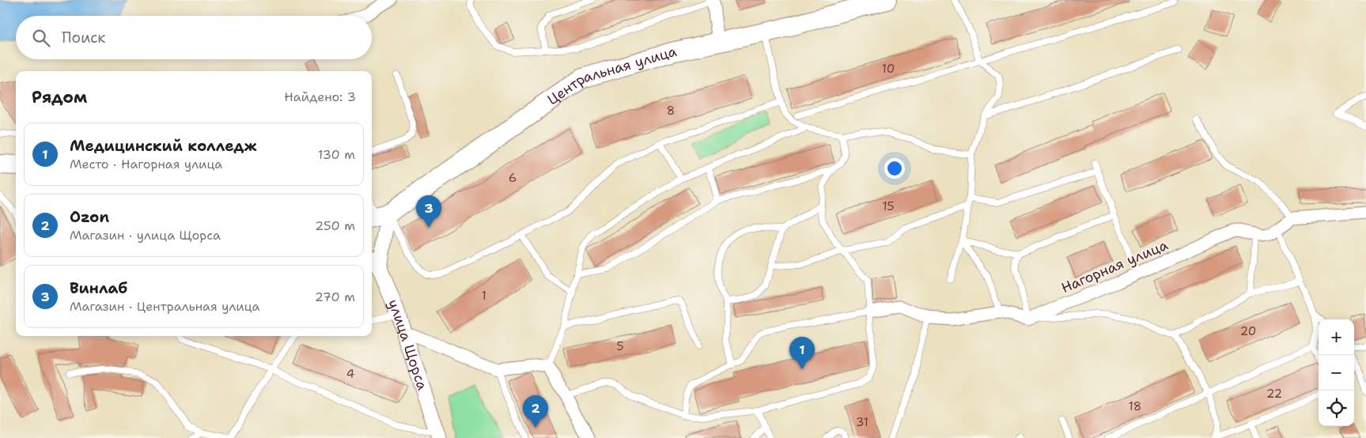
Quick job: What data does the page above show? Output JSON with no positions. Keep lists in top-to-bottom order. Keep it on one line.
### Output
{"streets":{"main road":["Центральная улица"],"street":["Нагорная улица","улица Щорса"]},"house_numbers":["10","8","6","15","1","20","5","4","22","18","31"],"page":{"search":"Поиск","heading":["Рядом","Найдено: 3"],"list":[{"mark":"1","name":"Медицинский колледж","note":"Место · Нагорная улица","value":"130 m"},{"mark":"2","name":"Ozon","note":"Магазин · улица Щорса","value":"250 m"},{"mark":"3","name":"Винлаб","note":"Магазин · Центральная улица","value":"270 m"}],"pins":["3","1","2"],"map_buttons":["+","−"]}}
